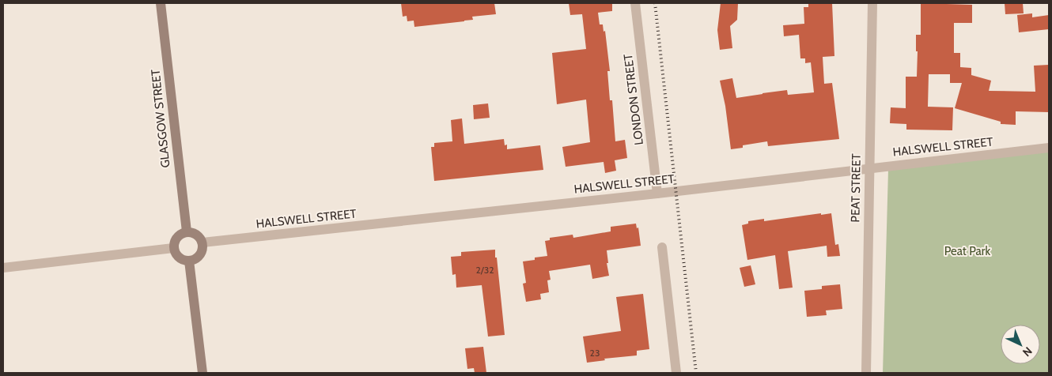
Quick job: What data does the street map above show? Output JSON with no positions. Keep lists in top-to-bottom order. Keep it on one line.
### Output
{"streets":{"main road":["GLASGOW STREET"],"street":["LONDON STREET","HALSWELL STREET","PEAT STREET"]},"crossings":[["LONDON STREET","HALSWELL STREET"],["GLASGOW STREET","HALSWELL STREET"],["HALSWELL STREET","PEAT STREET"]],"parks":["Peat Park"],"house_numbers":["2/32","23"],"north":"bottom right"}
